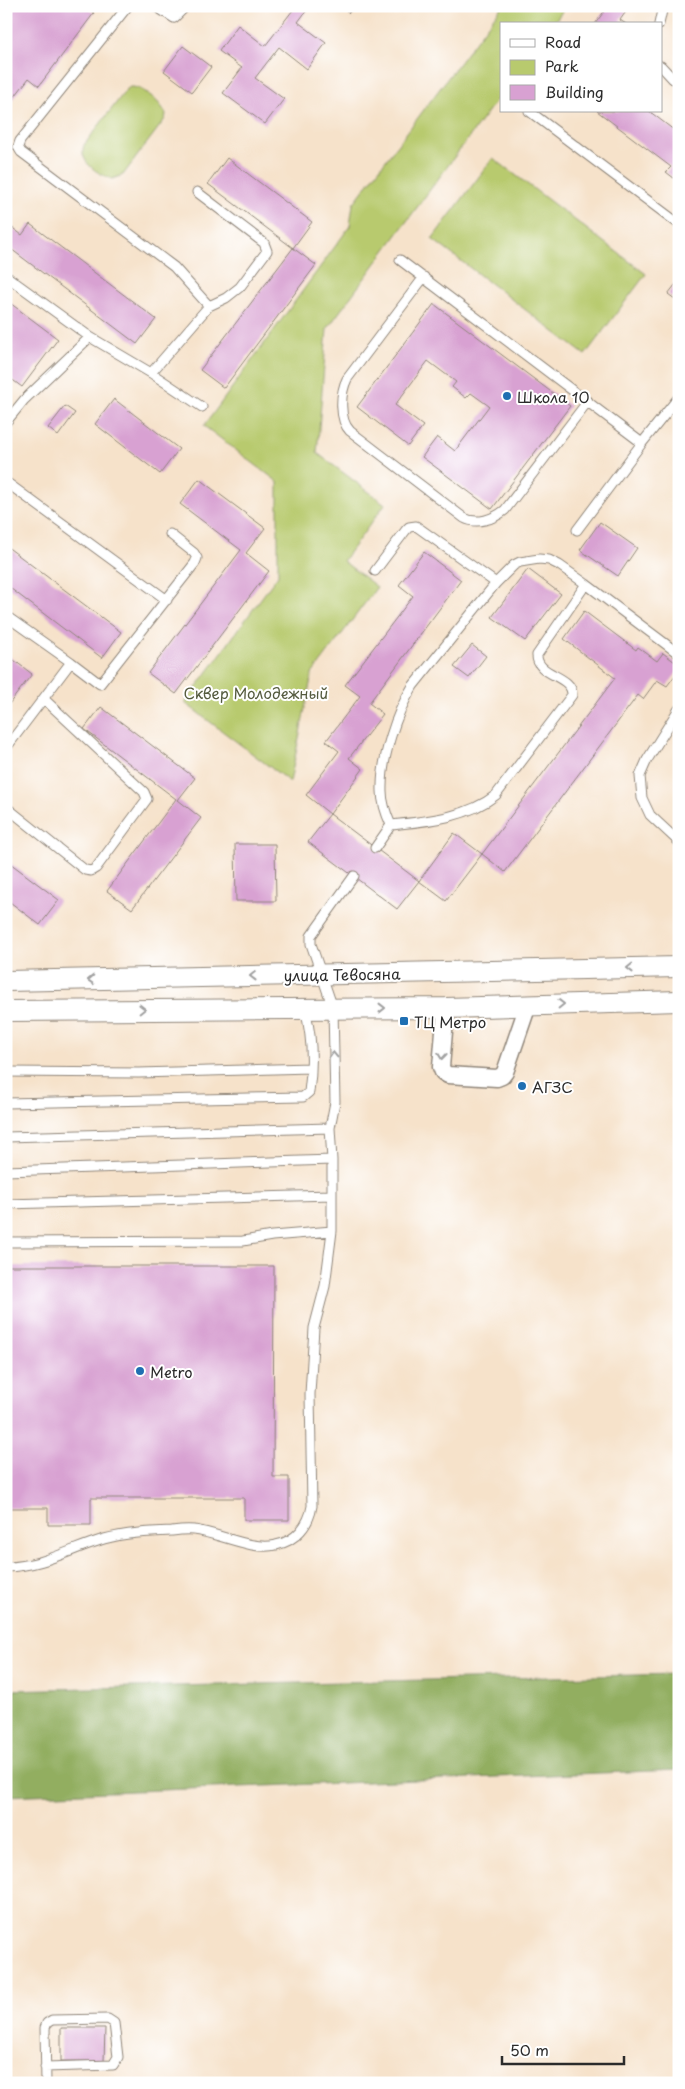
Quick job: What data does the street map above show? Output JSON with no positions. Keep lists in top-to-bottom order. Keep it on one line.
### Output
{"streets":{"street":["улица Тевосяна"]},"parks":["Сквер Молодежный"],"places":{"other":["Школа 10","АГЗС","Metro"],"transit":["ТЦ Метро"]},"legend":["Road","Park","Building"],"scale_bar":"50 m"}
